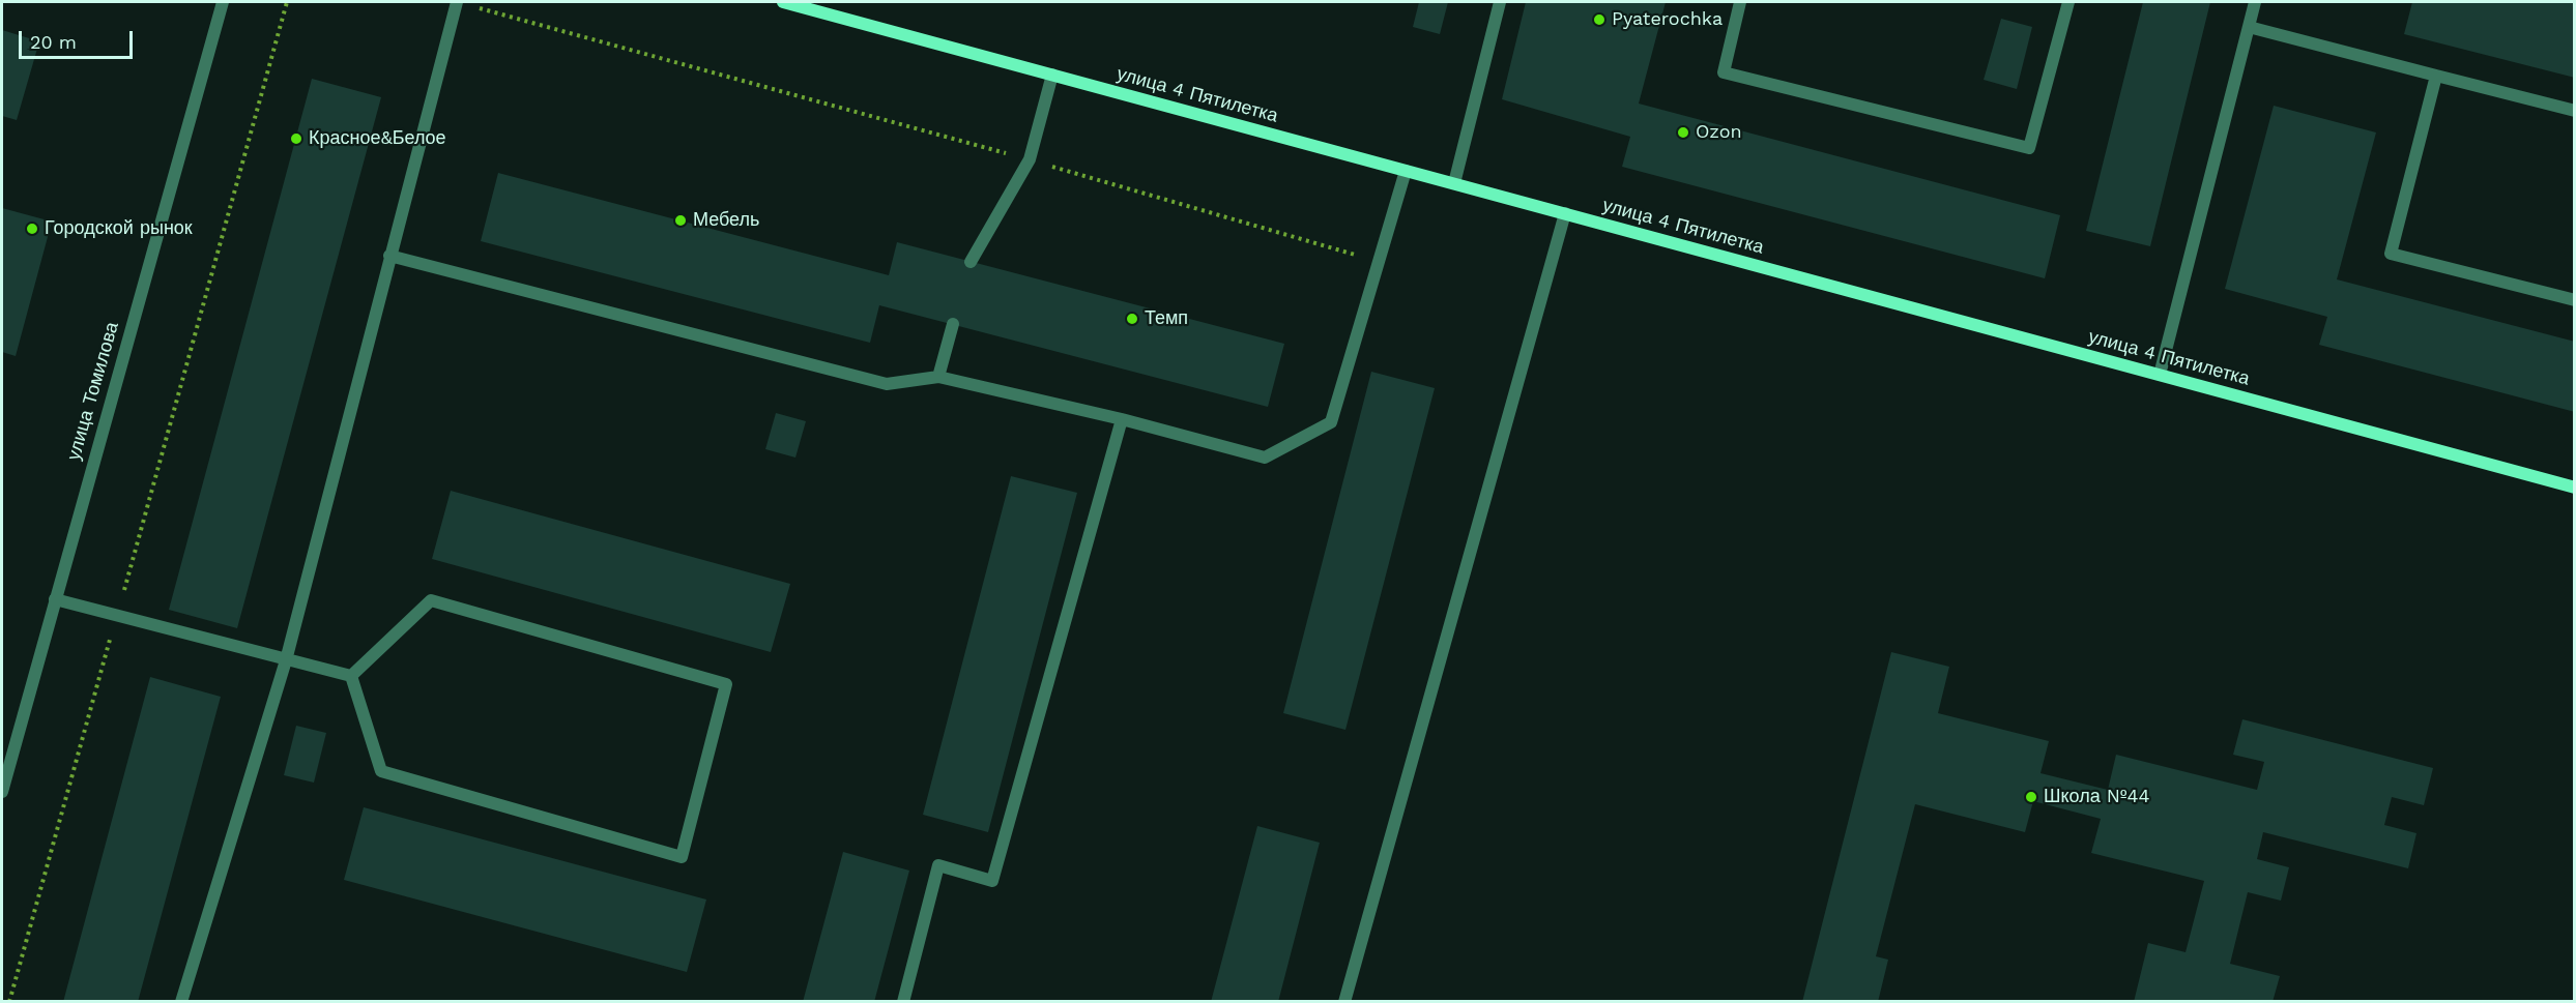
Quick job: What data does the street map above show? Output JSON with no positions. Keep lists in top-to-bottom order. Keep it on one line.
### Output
{"streets":{"main road":["улица 4 Пятилетка"],"street":["улица Томилова"]},"places":["Pyaterochka","Ozon","Красное&Белое","Мебель","Городской рынок","Темп","Школа №44"],"scale_bar":"20 m"}
